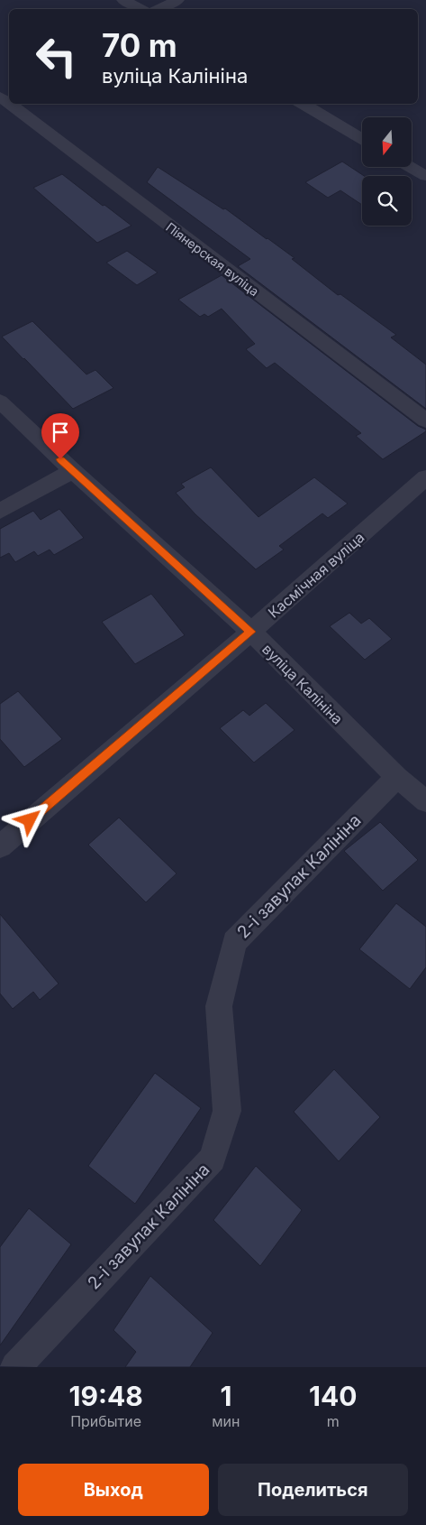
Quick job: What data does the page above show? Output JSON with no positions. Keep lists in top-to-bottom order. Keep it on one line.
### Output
{"streets":{"street":["Піянерская вуліца","Касмічная вуліца","вуліца Калініна","2-і завулак Калініна"]},"crossings":[["Касмічная вуліца","вуліца Калініна"],["вуліца Калініна","2-і завулак Калініна"]],"north":"bottom","page":{"turn":["70 m","вуліца Калініна"],"eta":["19:48","Прибытие","1","мин","140","m"],"buttons":["Выход","Поделиться"]}}
